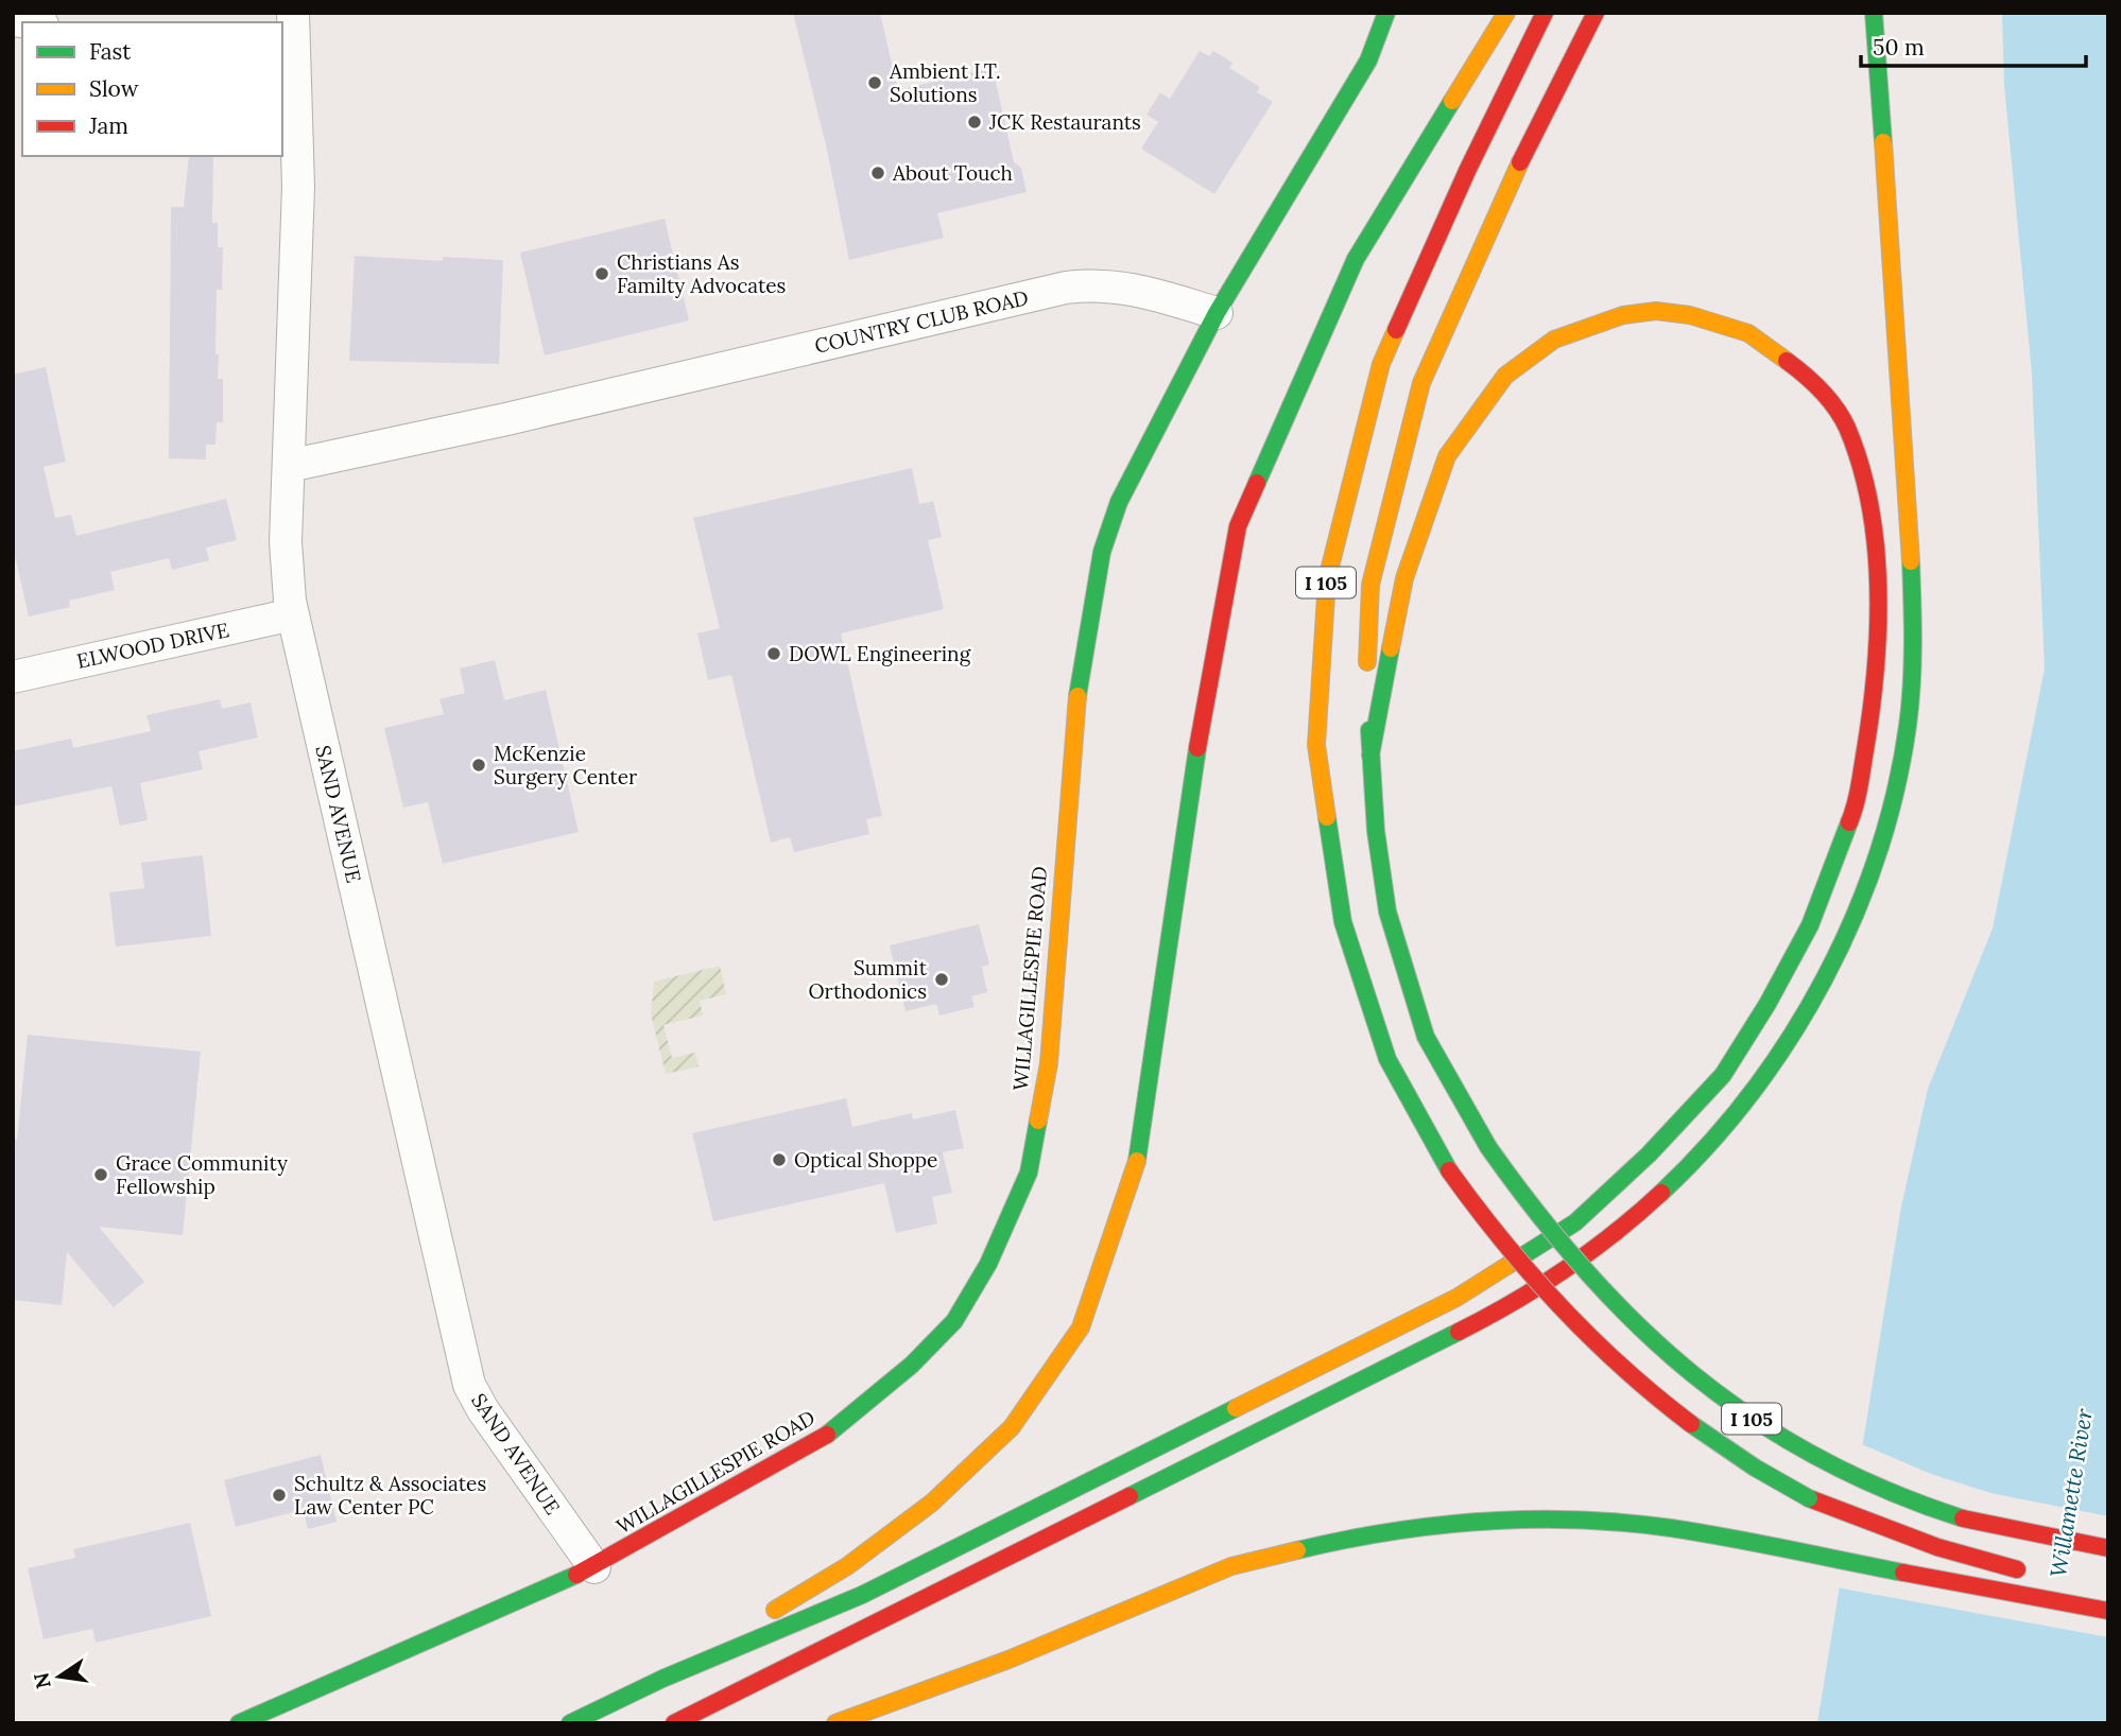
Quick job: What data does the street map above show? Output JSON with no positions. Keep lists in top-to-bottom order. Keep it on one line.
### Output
{"streets":{"main road":["I 105","WILLAGILLESPIE ROAD"],"street":["COUNTRY CLUB ROAD","ELWOOD DRIVE","SAND AVENUE"]},"crossings":[["COUNTRY CLUB ROAD","SAND AVENUE"],["COUNTRY CLUB ROAD","WILLAGILLESPIE ROAD"],["ELWOOD DRIVE","SAND AVENUE"],["SAND AVENUE","WILLAGILLESPIE ROAD"]],"water":["Willamette River"],"places":["Ambient I.T. Solutions","JCK Restaurants","About Touch","Christians As Familty Advocates","DOWL Engineering","McKenzie Surgery Center","Summit Orthodonics","Optical Shoppe","Grace Community Fellowship","Schultz & Associates Law Center PC"],"legend":["Fast","Slow","Jam"],"scale_bar":"50 m","north":"left"}
